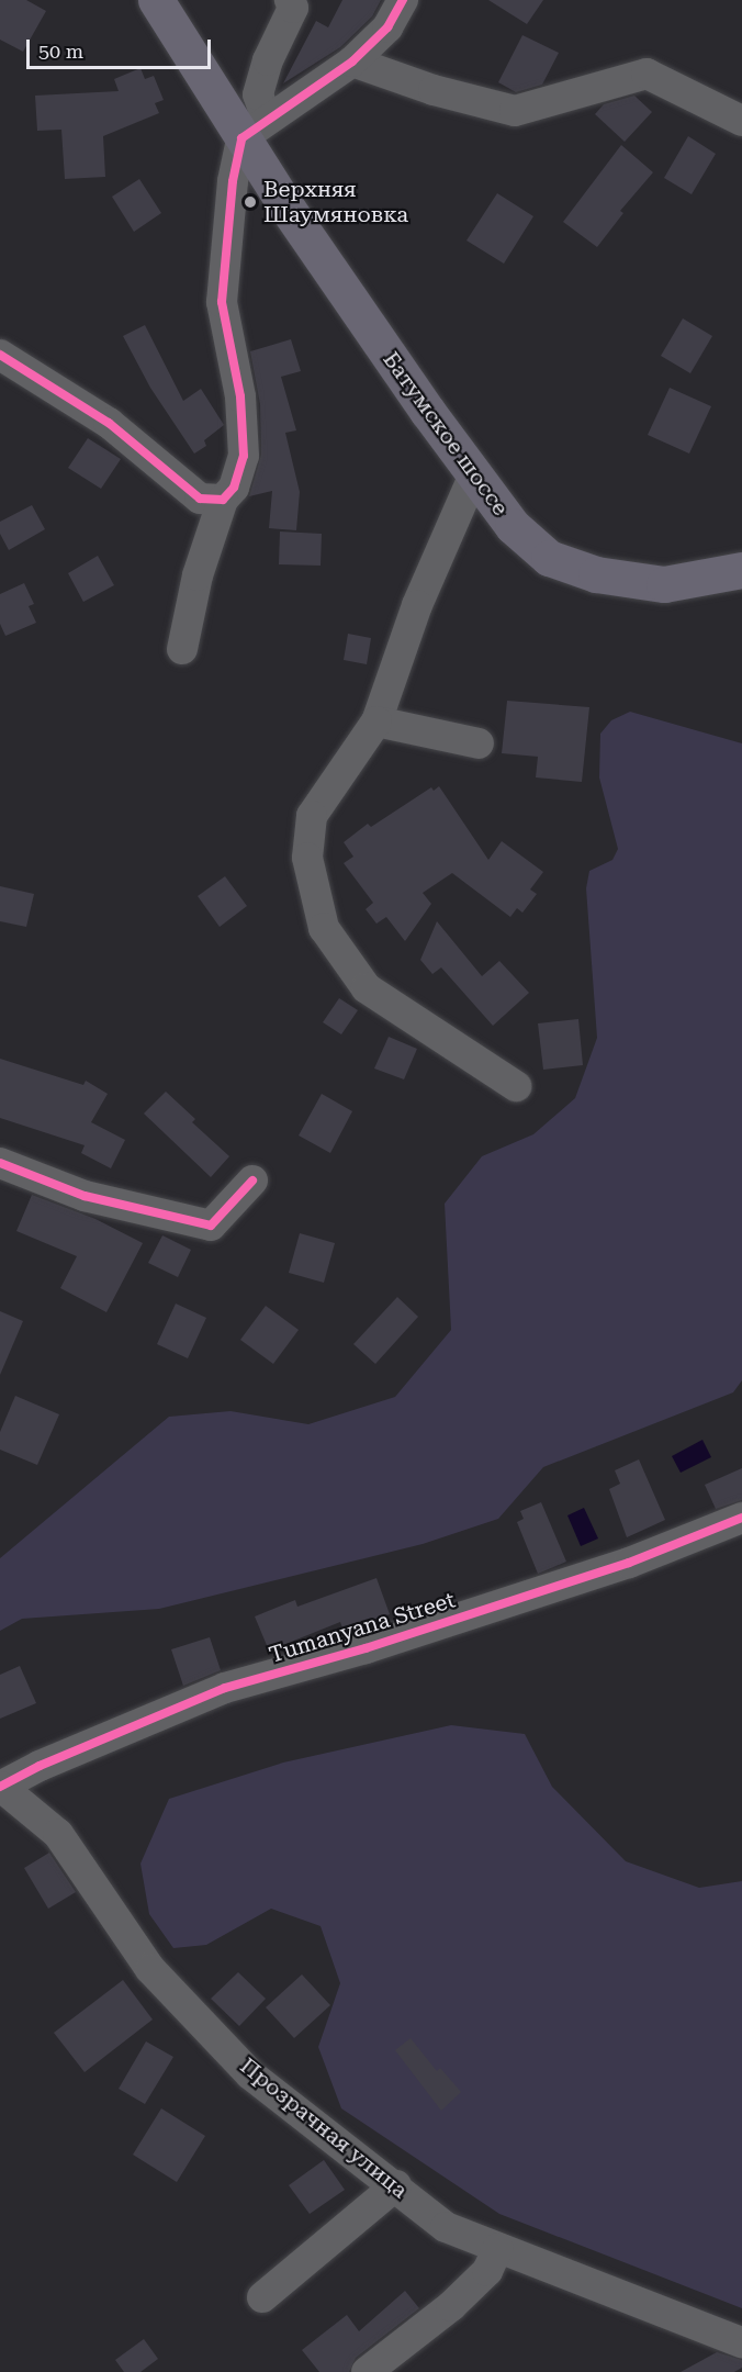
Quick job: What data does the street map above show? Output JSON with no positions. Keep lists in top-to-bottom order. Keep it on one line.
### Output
{"streets":{"highway":["Батумское шоссе"],"street":["Tumanyana Street","Прозрачная улица"]},"crossings":[["Tumanyana Street","Прозрачная улица"]],"places":["Верхняя Шаумяновка"],"scale_bar":"50 m"}
